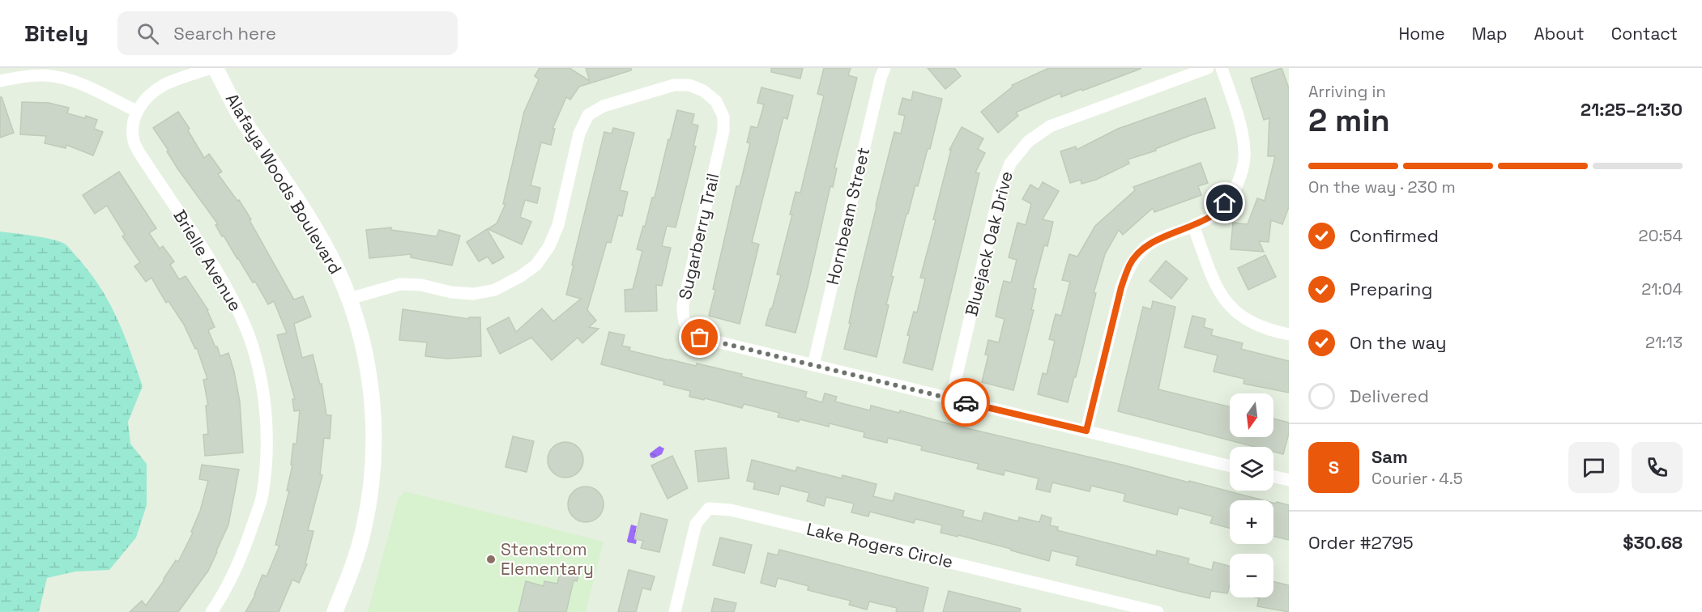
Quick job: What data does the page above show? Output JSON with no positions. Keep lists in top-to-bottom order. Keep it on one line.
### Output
{"streets":{"street":["Alafaya Woods Boulevard","Hornbeam Street","Sugarberry Trail","Bluejack Oak Drive","Brielle Avenue","Lake Rogers Circle"]},"crossings":[["Alafaya Woods Boulevard","Sugarberry Trail"],["Hornbeam Street","Sugarberry Trail"],["Sugarberry Trail","Bluejack Oak Drive"]],"places":["Stenstrom Elementary"],"north":"bottom","page":{"header":"Bitely","search":"Search here","nav":["Home","Map","About","Contact"],"heading":["2 min","Arriving in","21:25–21:30"],"panel":["Sam","Courier · 4.5","Order #2795","$30.68"],"bar":"On the way · 230 m","list":[["Confirmed","20:54"],["Preparing","21:04"],["On the way","21:13"],"Delivered"],"map_buttons":["+","−"],"round":"S"}}
